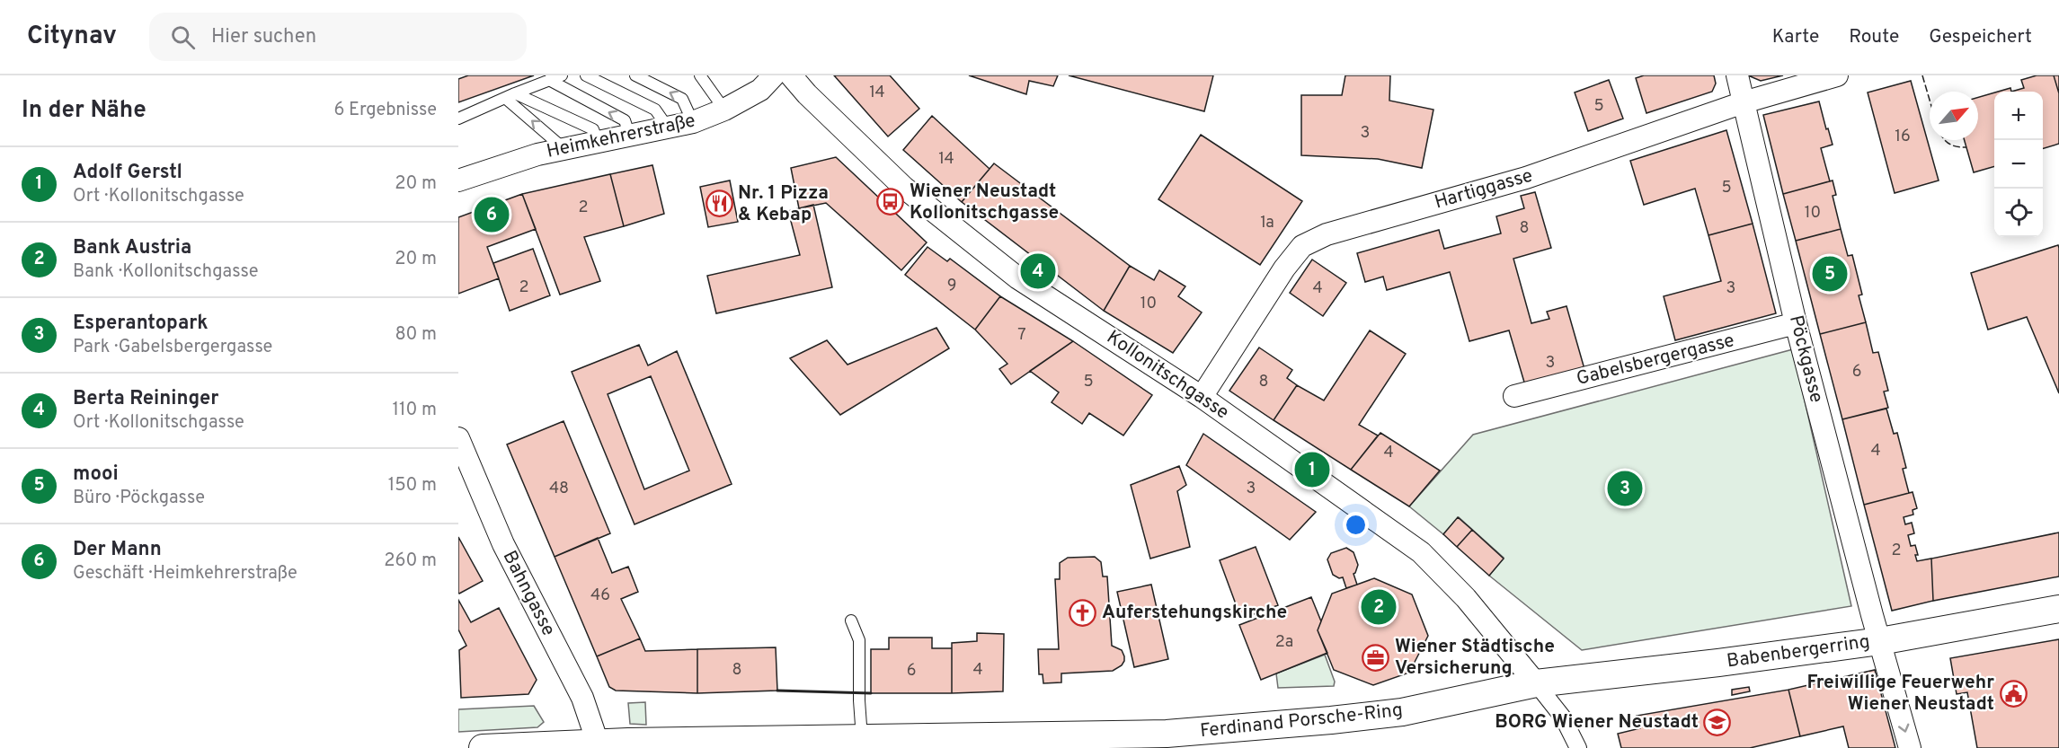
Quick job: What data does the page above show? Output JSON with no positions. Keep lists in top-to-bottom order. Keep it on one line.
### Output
{"streets":{"street":["Heimkehrerstraße","Hartiggasse","Pöckgasse","Gabelsbergergasse","Kollonitschgasse","Bahngasse","Babenbergerring","Ferdinand Porsche-Ring"]},"crossings":[["Hartiggasse","Pöckgasse"],["Hartiggasse","Kollonitschgasse"],["Pöckgasse","Gabelsbergergasse"],["Pöckgasse","Babenbergerring"],["Kollonitschgasse","Babenbergerring"],["Kollonitschgasse","Ferdinand Porsche-Ring"],["Bahngasse","Ferdinand Porsche-Ring"],["Babenbergerring","Ferdinand Porsche-Ring"]],"places":{"bus stop":["Wiener Neustadt Kollonitschgasse"],"restaurant":["Nr. 1 Pizza & Kebap"],"church":["Auferstehungskirche"],"office":["Wiener Städtische Versicherung"],"public building":["Freiwillige Feuerwehr Wiener Neustadt"],"school or university":["BORG Wiener Neustadt"]},"house_numbers":["14","5","3","16","14","5","2","10","1a","8","9","2","4","3","10","7","3","6","5","8","4","4","48","3","2","46","2a","8","4","6"],"north":"top right","page":{"header":"Citynav","search":"Hier suchen","nav":["Karte","Route","Gespeichert"],"heading":["In der Nähe","6 Ergebnisse"],"map_buttons":["+","−"],"list":[{"mark":"1","name":"Adolf Gerstl","note":"Ort · Kollonitschgasse","value":"20 m"},{"mark":"2","name":"Bank Austria","note":"Bank · Kollonitschgasse","value":"20 m"},{"mark":"3","name":"Esperantopark","note":"Park · Gabelsbergergasse","value":"80 m"},{"mark":"4","name":"Berta Reininger","note":"Ort · Kollonitschgasse","value":"110 m"},{"mark":"5","name":"mooi","note":"Büro · Pöckgasse","value":"150 m"},{"mark":"6","name":"Der Mann","note":"Geschäft · Heimkehrerstraße","value":"260 m"}],"pins":["6","4","5","1","3","2"]}}
